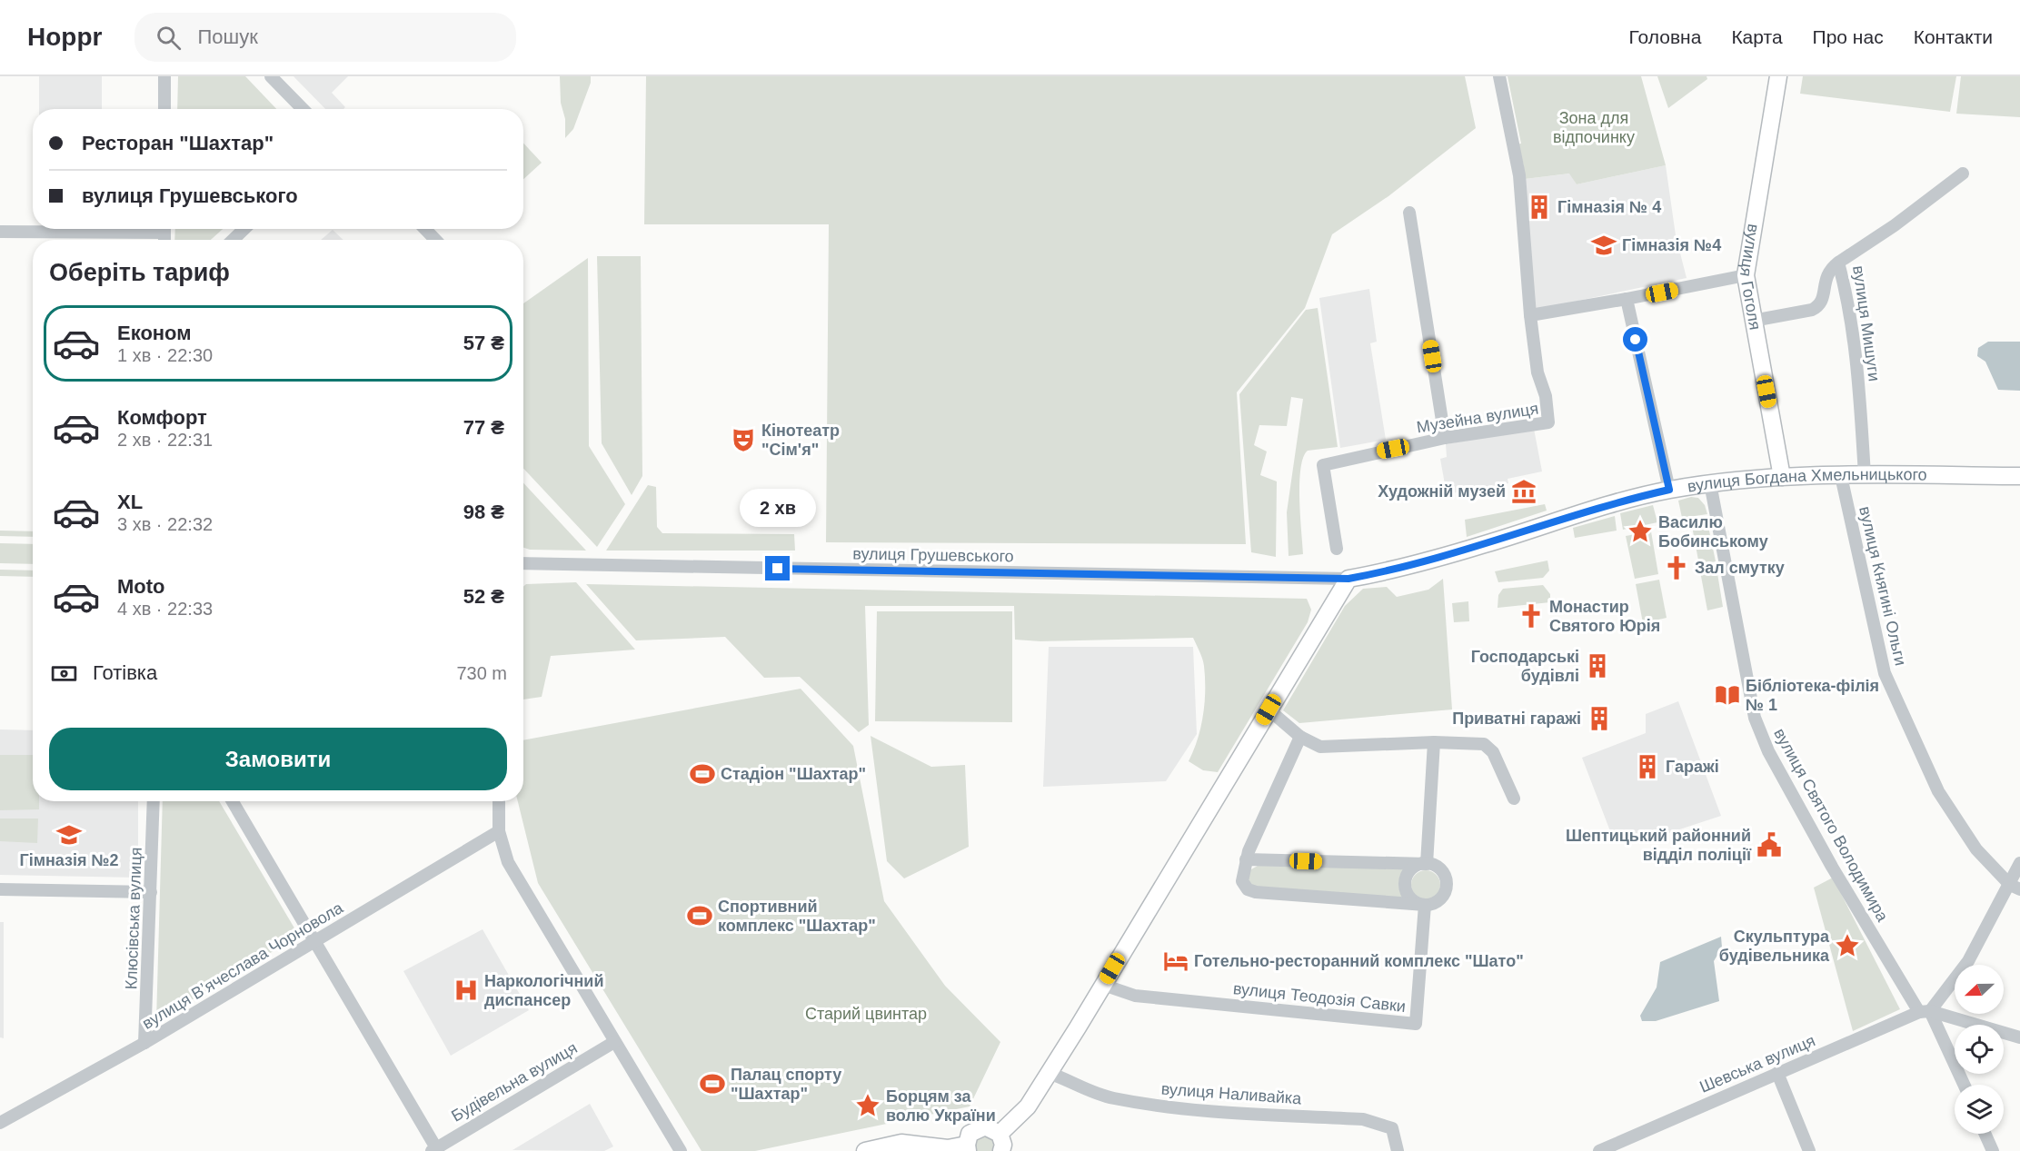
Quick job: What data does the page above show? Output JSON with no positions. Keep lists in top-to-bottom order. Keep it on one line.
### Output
{"streets":{"main road":["вулиця Гоголя","вулиця Богдана Хмельницького"],"street":["вулиця Мишуги","Музейна вулиця","вулиця Грушевського","вулиця Княгині Ольги","вулиця Святого Володимира","Клюсівська вулиця","вулиця Вʼячеслава Чорновола","вулиця Теодозія Савки","Шевська вулиця","Будівельна вулиця","вулиця Наливайка"]},"crossings":[["вулиця Гоголя","вулиця Богдана Хмельницького"],["вулиця Мишуги","вулиця Богдана Хмельницького"],["вулиця Богдана Хмельницького","вулиця Грушевського"],["вулиця Богдана Хмельницького","вулиця Княгині Ольги"],["вулиця Богдана Хмельницького","вулиця Святого Володимира"],["вулиця Святого Володимира","Шевська вулиця"],["Клюсівська вулиця","вулиця Вʼячеслава Чорновола"]],"parks":["Зона для відпочинку","Старий цвинтар"],"places":{"building":["Гімназія № 4","Господарські будівлі","Приватні гаражі","Гаражі"],"school or university":["Гімназія №4","Гімназія №2"],"theatre":["Кінотеатр \"Сім'я\""],"museum":["Художній музей"],"place":["Василю Бобинському","Скульптура будівельника","Борцям за волю України"],"church":["Зал смутку","Монастир Святого Юрія"],"library":["Бiблiотека-фiлiя № 1"],"sports":["Стадіон \"Шахтар\"","Спортивний комплекс \"Шахтар\"","Палац спорту \"Шахтар\""],"public building":["Шептицький районний відділ поліції"],"hotel":["Готельно-ресторанний комплекс \"Шато\""],"hospital":["Наркологічний диспансер"]},"north":"left","page":{"header":"Hoppr","search":"Пошук","nav":["Головна","Карта","Про нас","Контакти"],"banner":["Ресторан \"Шахтар\"","вулиця Грушевського"],"heading":"Оберіть тариф","list":[{"name":"Економ","note":"1 хв · 22:30","value":"57 ₴"},{"name":"Комфорт","note":"2 хв · 22:31","value":"77 ₴"},{"name":"XL","note":"3 хв · 22:32","value":"98 ₴"},{"name":"Moto","note":"4 хв · 22:33","value":"52 ₴"}],"bubble":"2 хв","pay":["Готівка","730 m"],"buttons":"Замовити"}}
